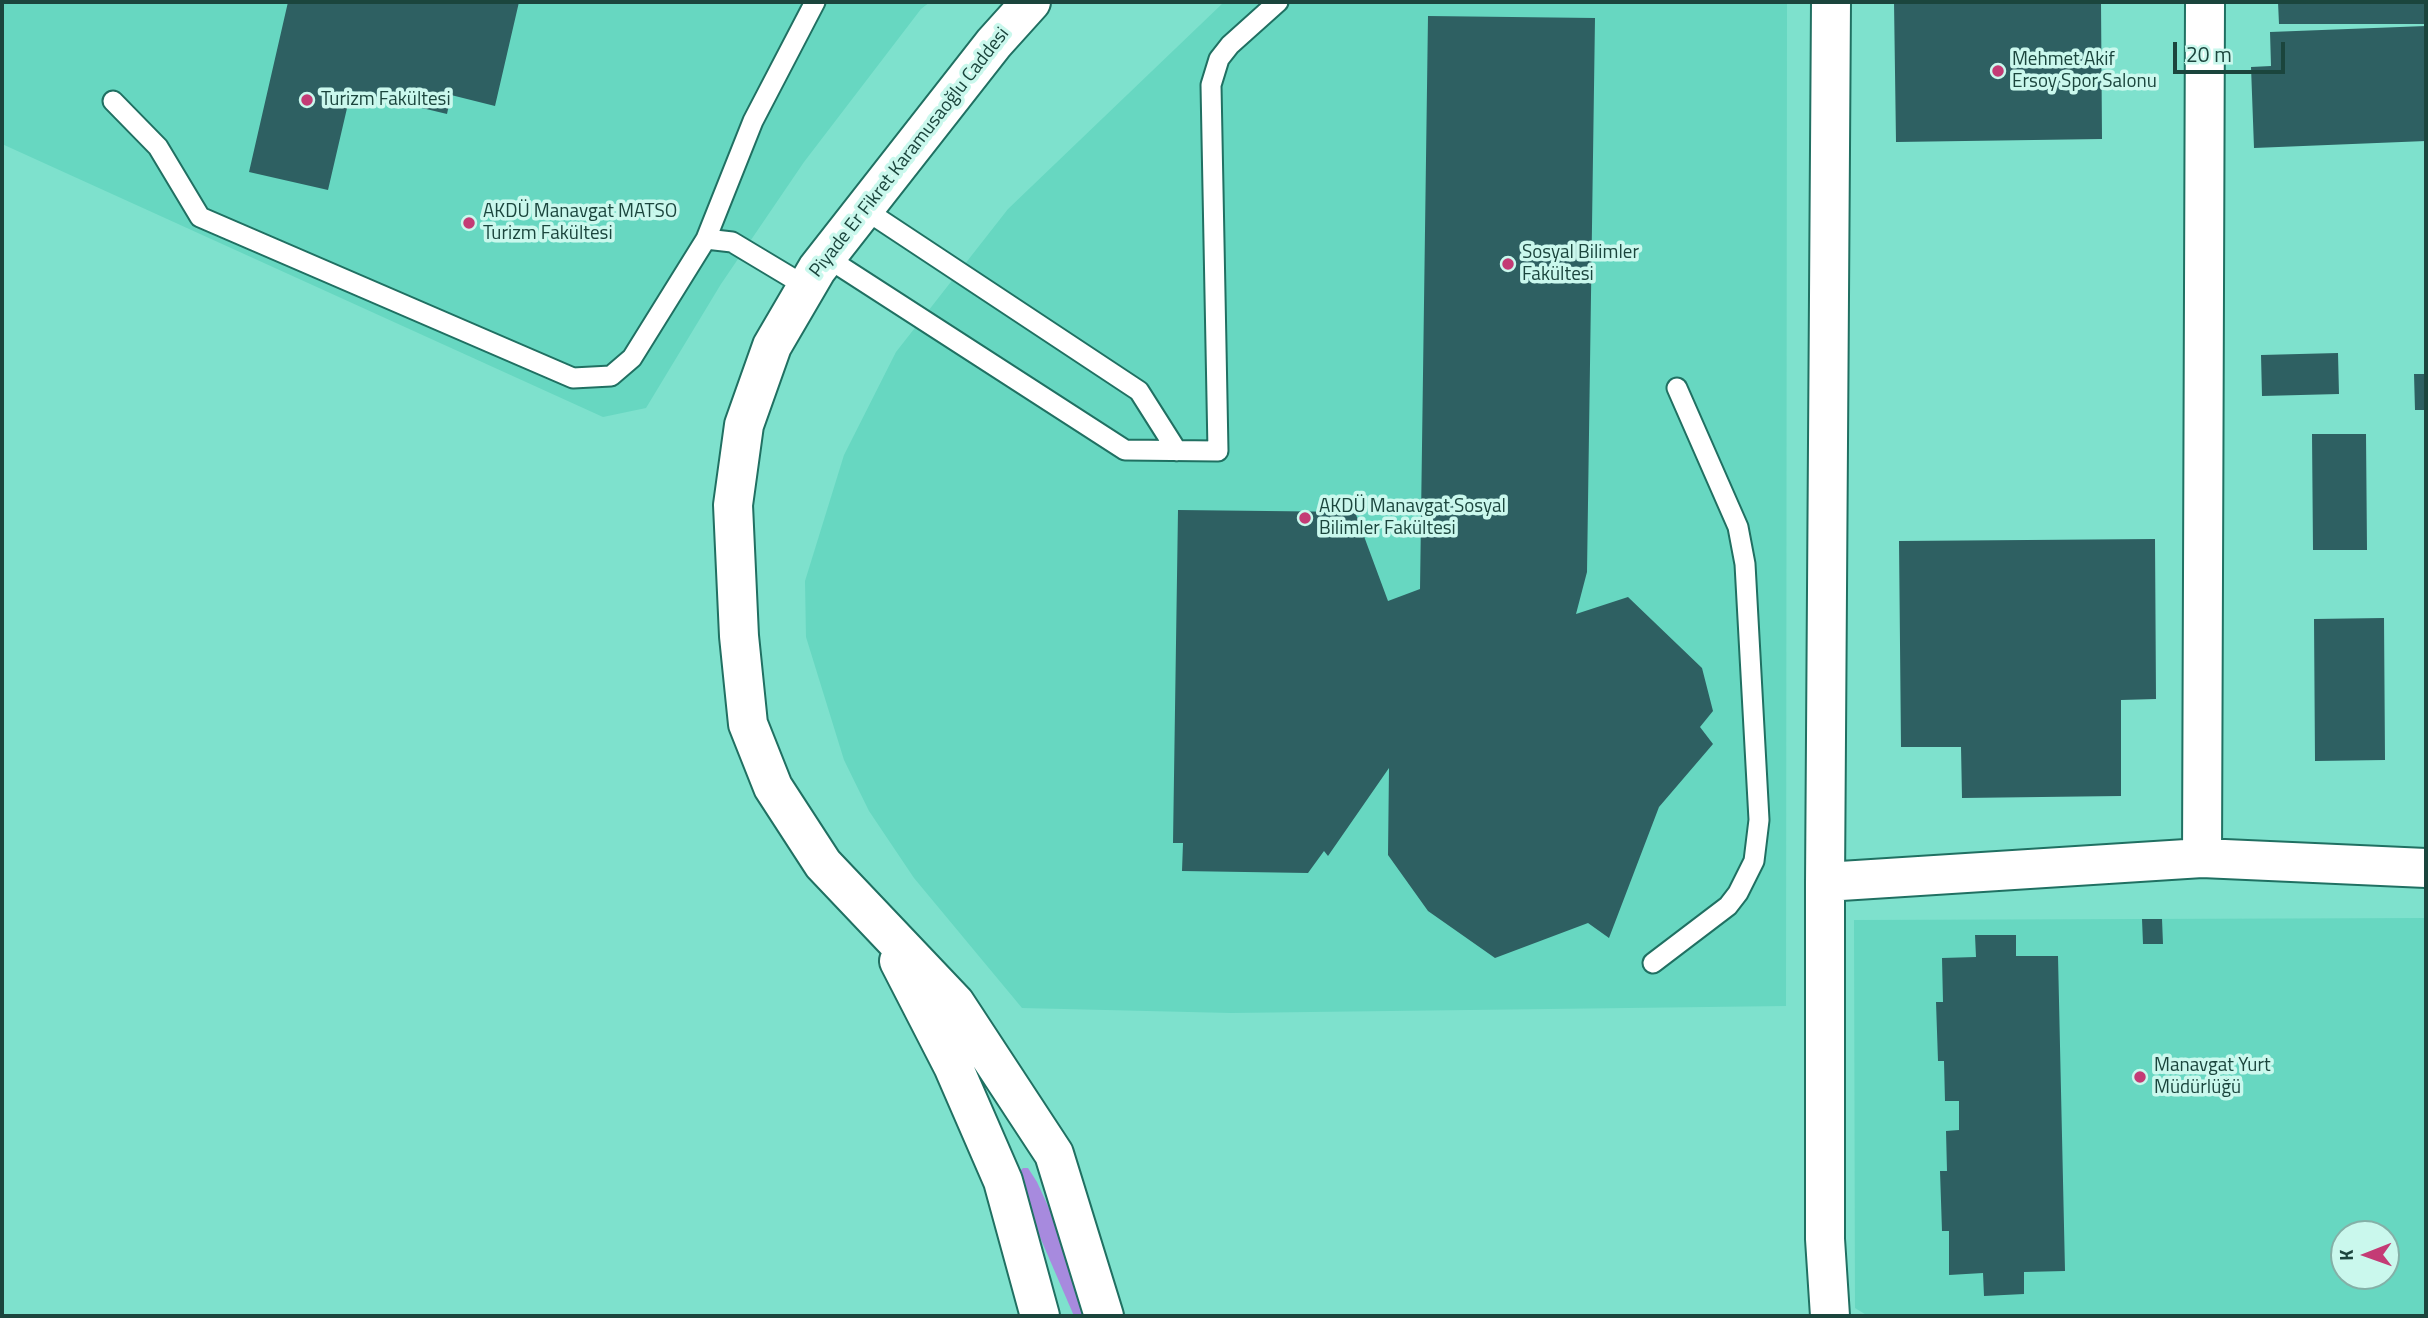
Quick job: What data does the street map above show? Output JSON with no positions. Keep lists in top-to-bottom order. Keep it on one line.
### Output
{"streets":{"street":["Piyade Er Fikret Karamusaoğlu Caddesi"]},"places":["Mehmet Akif Ersoy Spor Salonu","Turizm Fakültesi","AKDÜ Manavgat MATSO Turizm Fakültesi","Sosyal Bilimler Fakültesi","AKDÜ Manavgat Sosyal Bilimler Fakültesi","Manavgat Yurt Müdürlüğü"],"scale_bar":"20 m","north":"left"}
